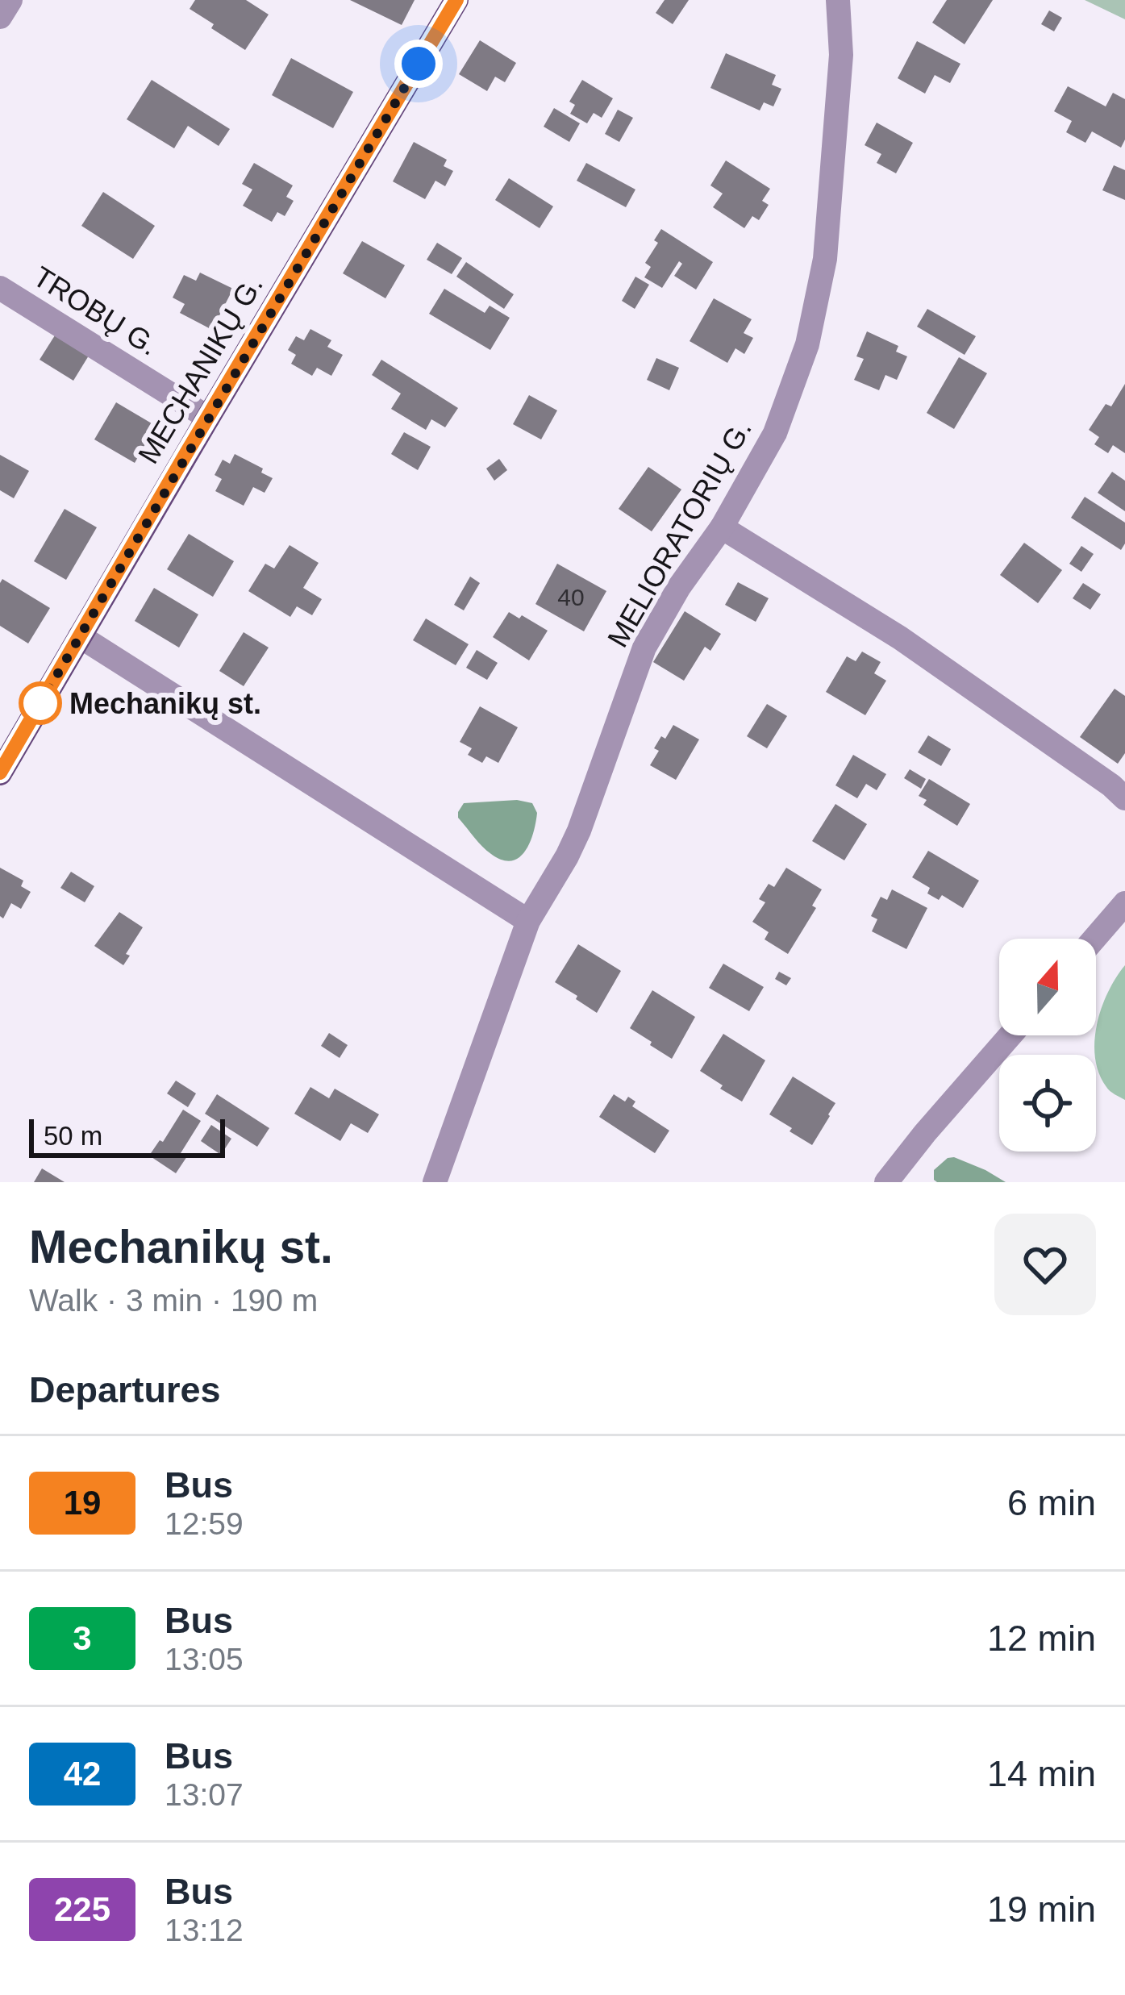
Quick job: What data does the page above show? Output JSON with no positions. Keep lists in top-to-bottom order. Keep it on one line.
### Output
{"streets":{"main road":["MECHANIKŲ G."],"street":["TROBŲ G.","MELIORATORIŲ G."]},"crossings":[["TROBŲ G.","MECHANIKŲ G."]],"places":["Mechanikų st."],"lines":["bus line 19"],"house_numbers":["40"],"scale_bar":"50 m","north":"top","page":{"scale":"50 m","heading":[["Mechanikų st.","Walk · 3 min · 190 m"],"Departures"],"list":[{"mark":"19","name":"Bus","note":"12:59","value":"6 min"},{"mark":"3","name":"Bus","note":"13:05","value":"12 min"},{"mark":"42","name":"Bus","note":"13:07","value":"14 min"},{"mark":"225","name":"Bus","note":"13:12","value":"19 min"}]}}
